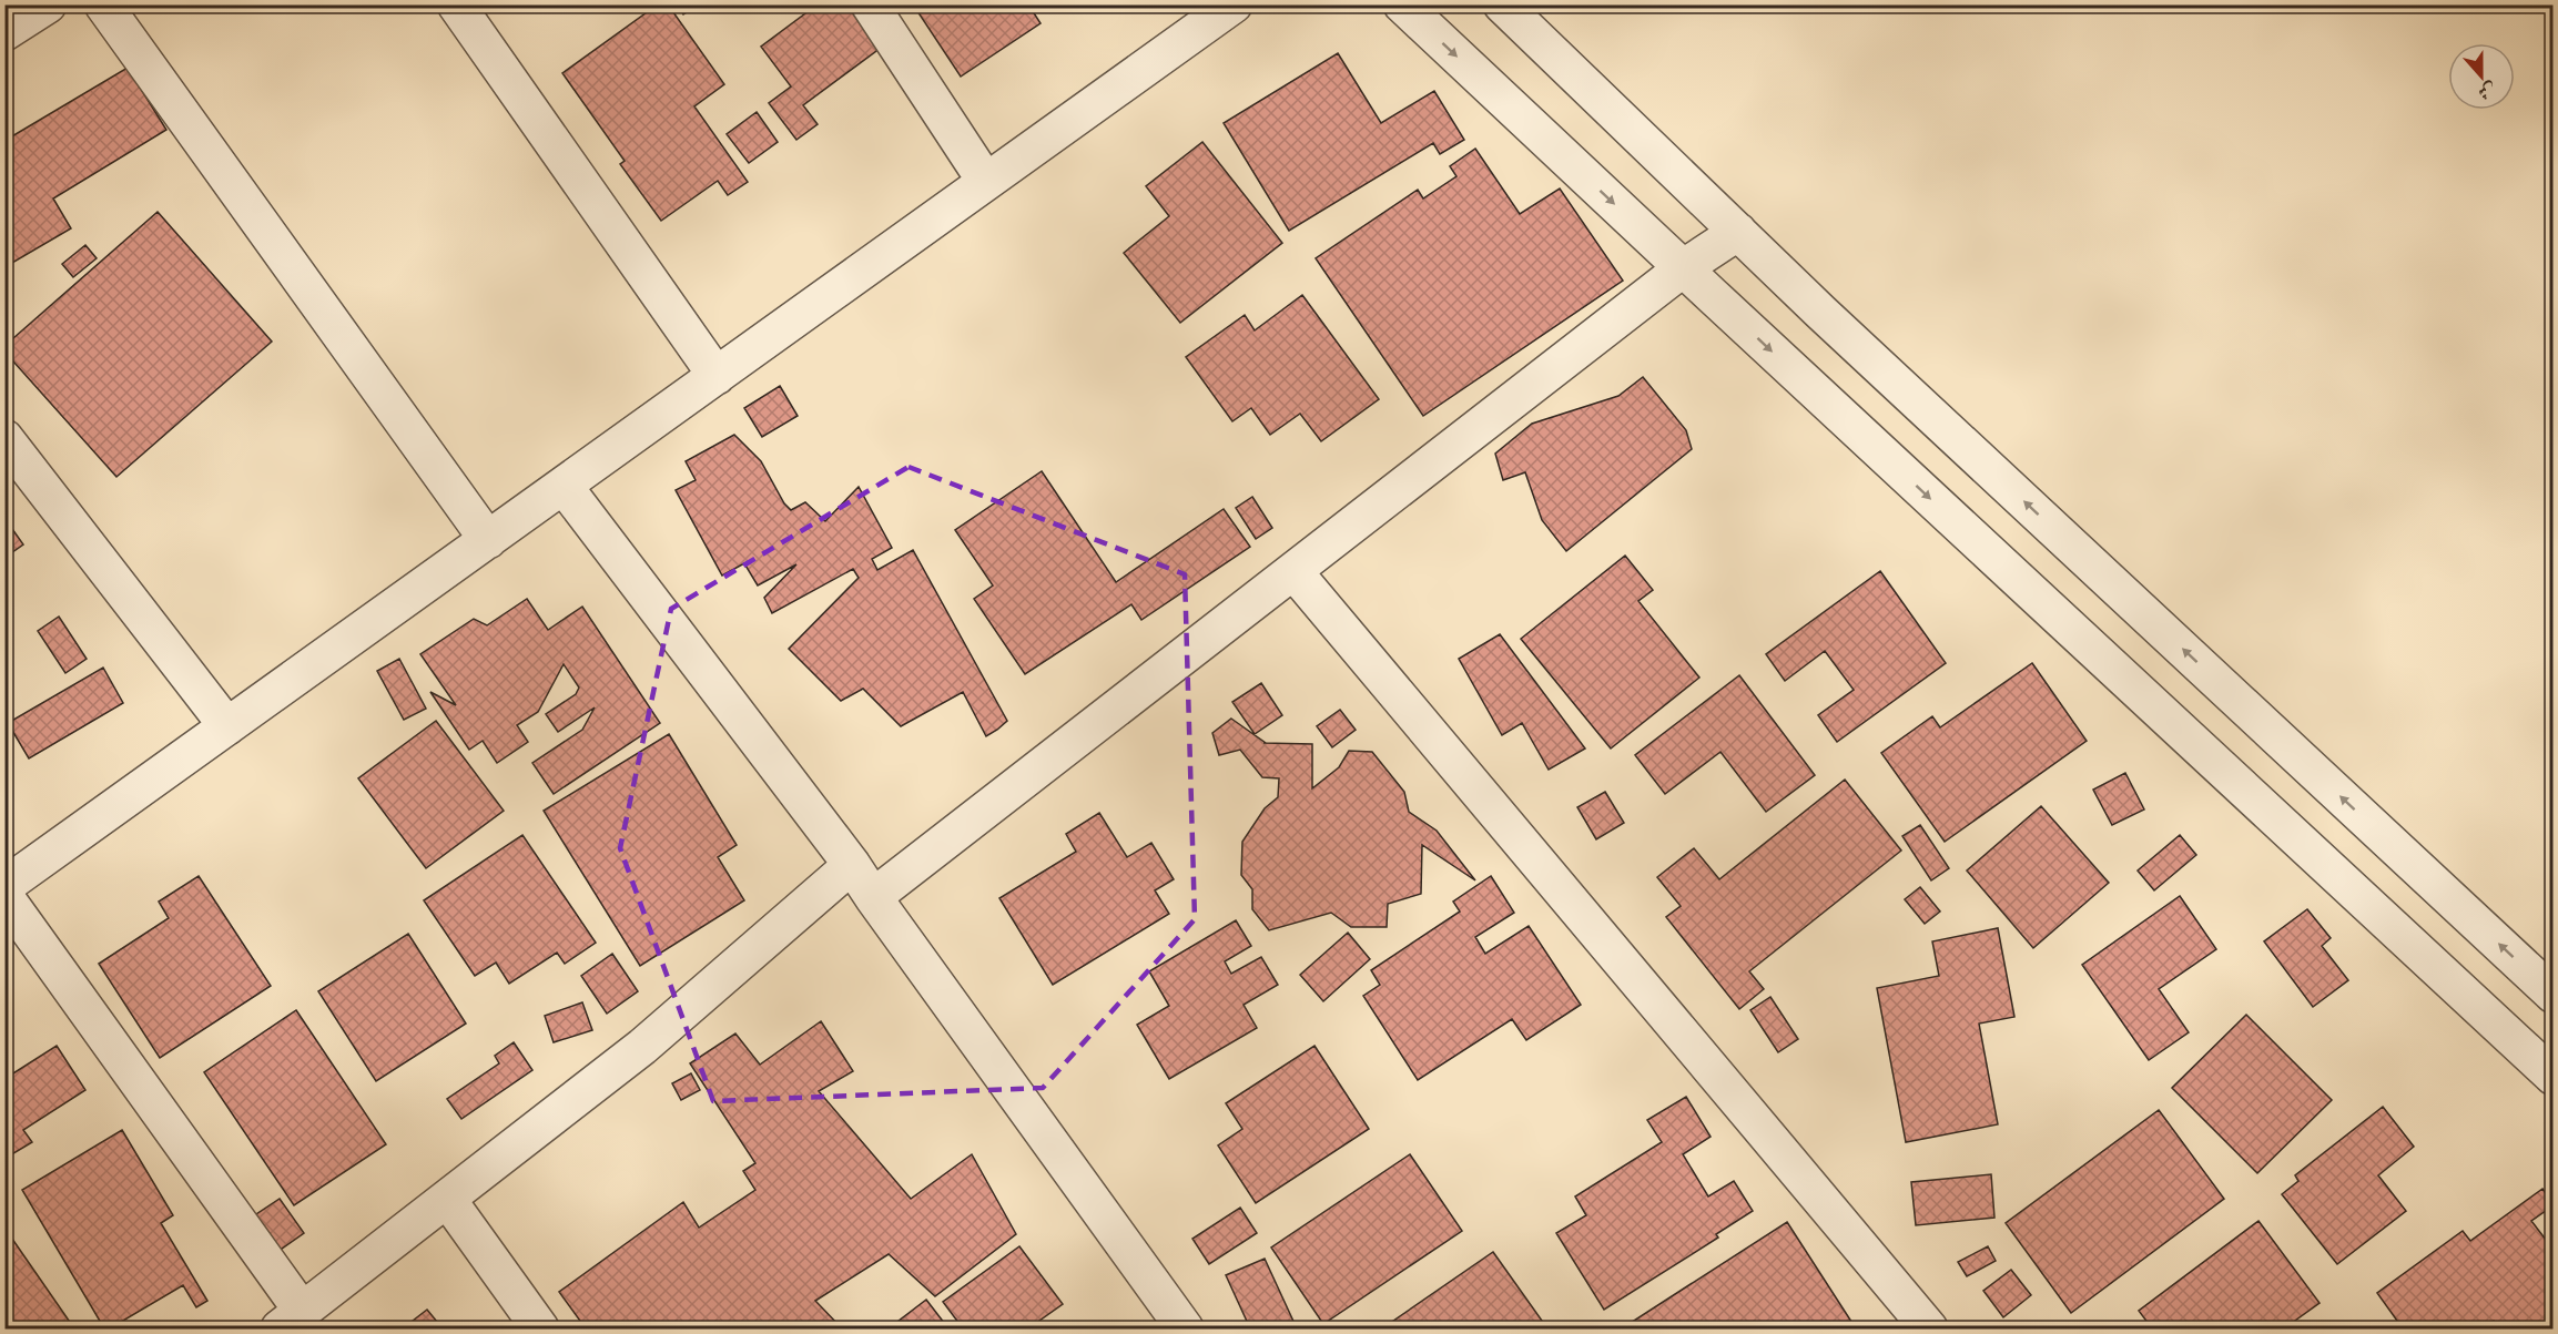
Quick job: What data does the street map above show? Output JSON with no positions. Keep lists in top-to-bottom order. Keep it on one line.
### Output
{"north":"bottom"}
